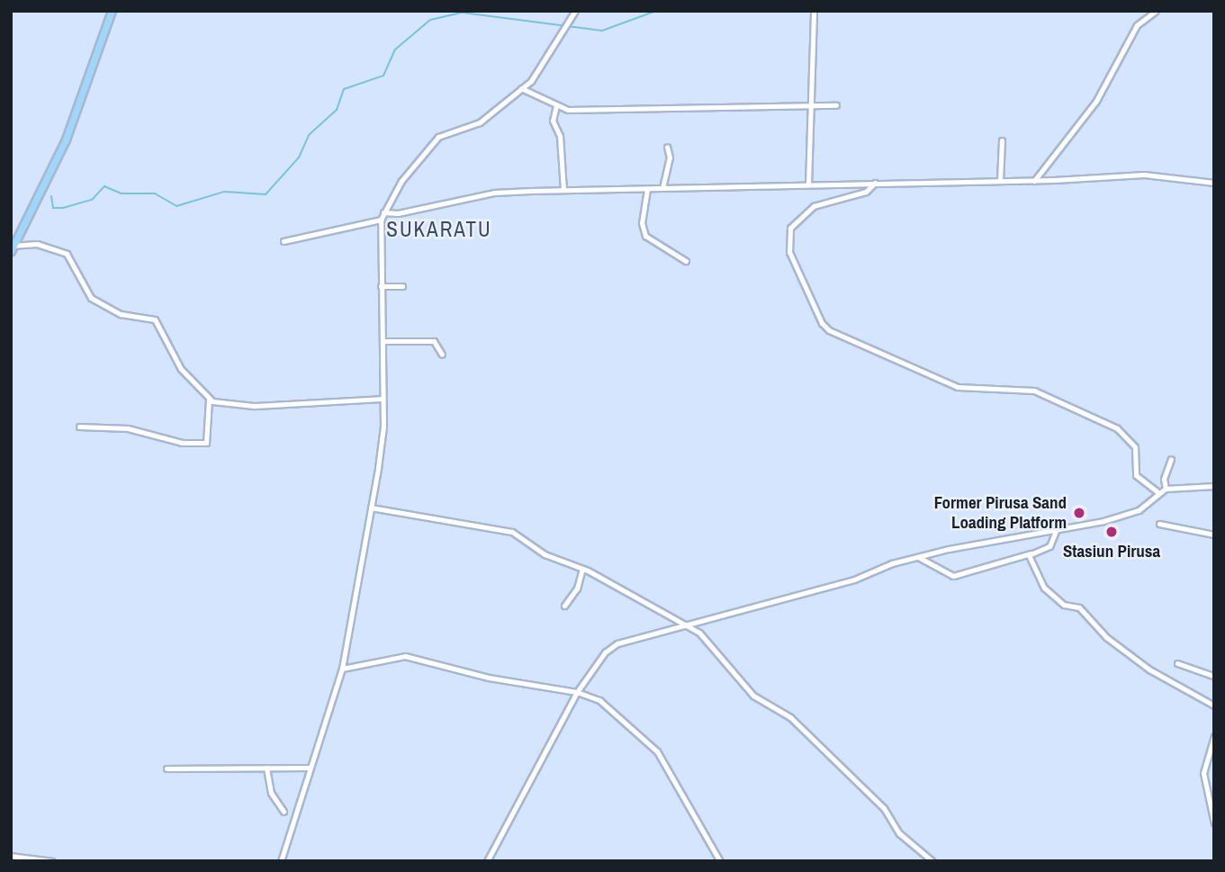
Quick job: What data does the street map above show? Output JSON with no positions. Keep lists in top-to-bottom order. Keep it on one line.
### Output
{"districts":["SUKARATU"],"places":["Former Pirusa Sand Loading Platform","Stasiun Pirusa"]}
